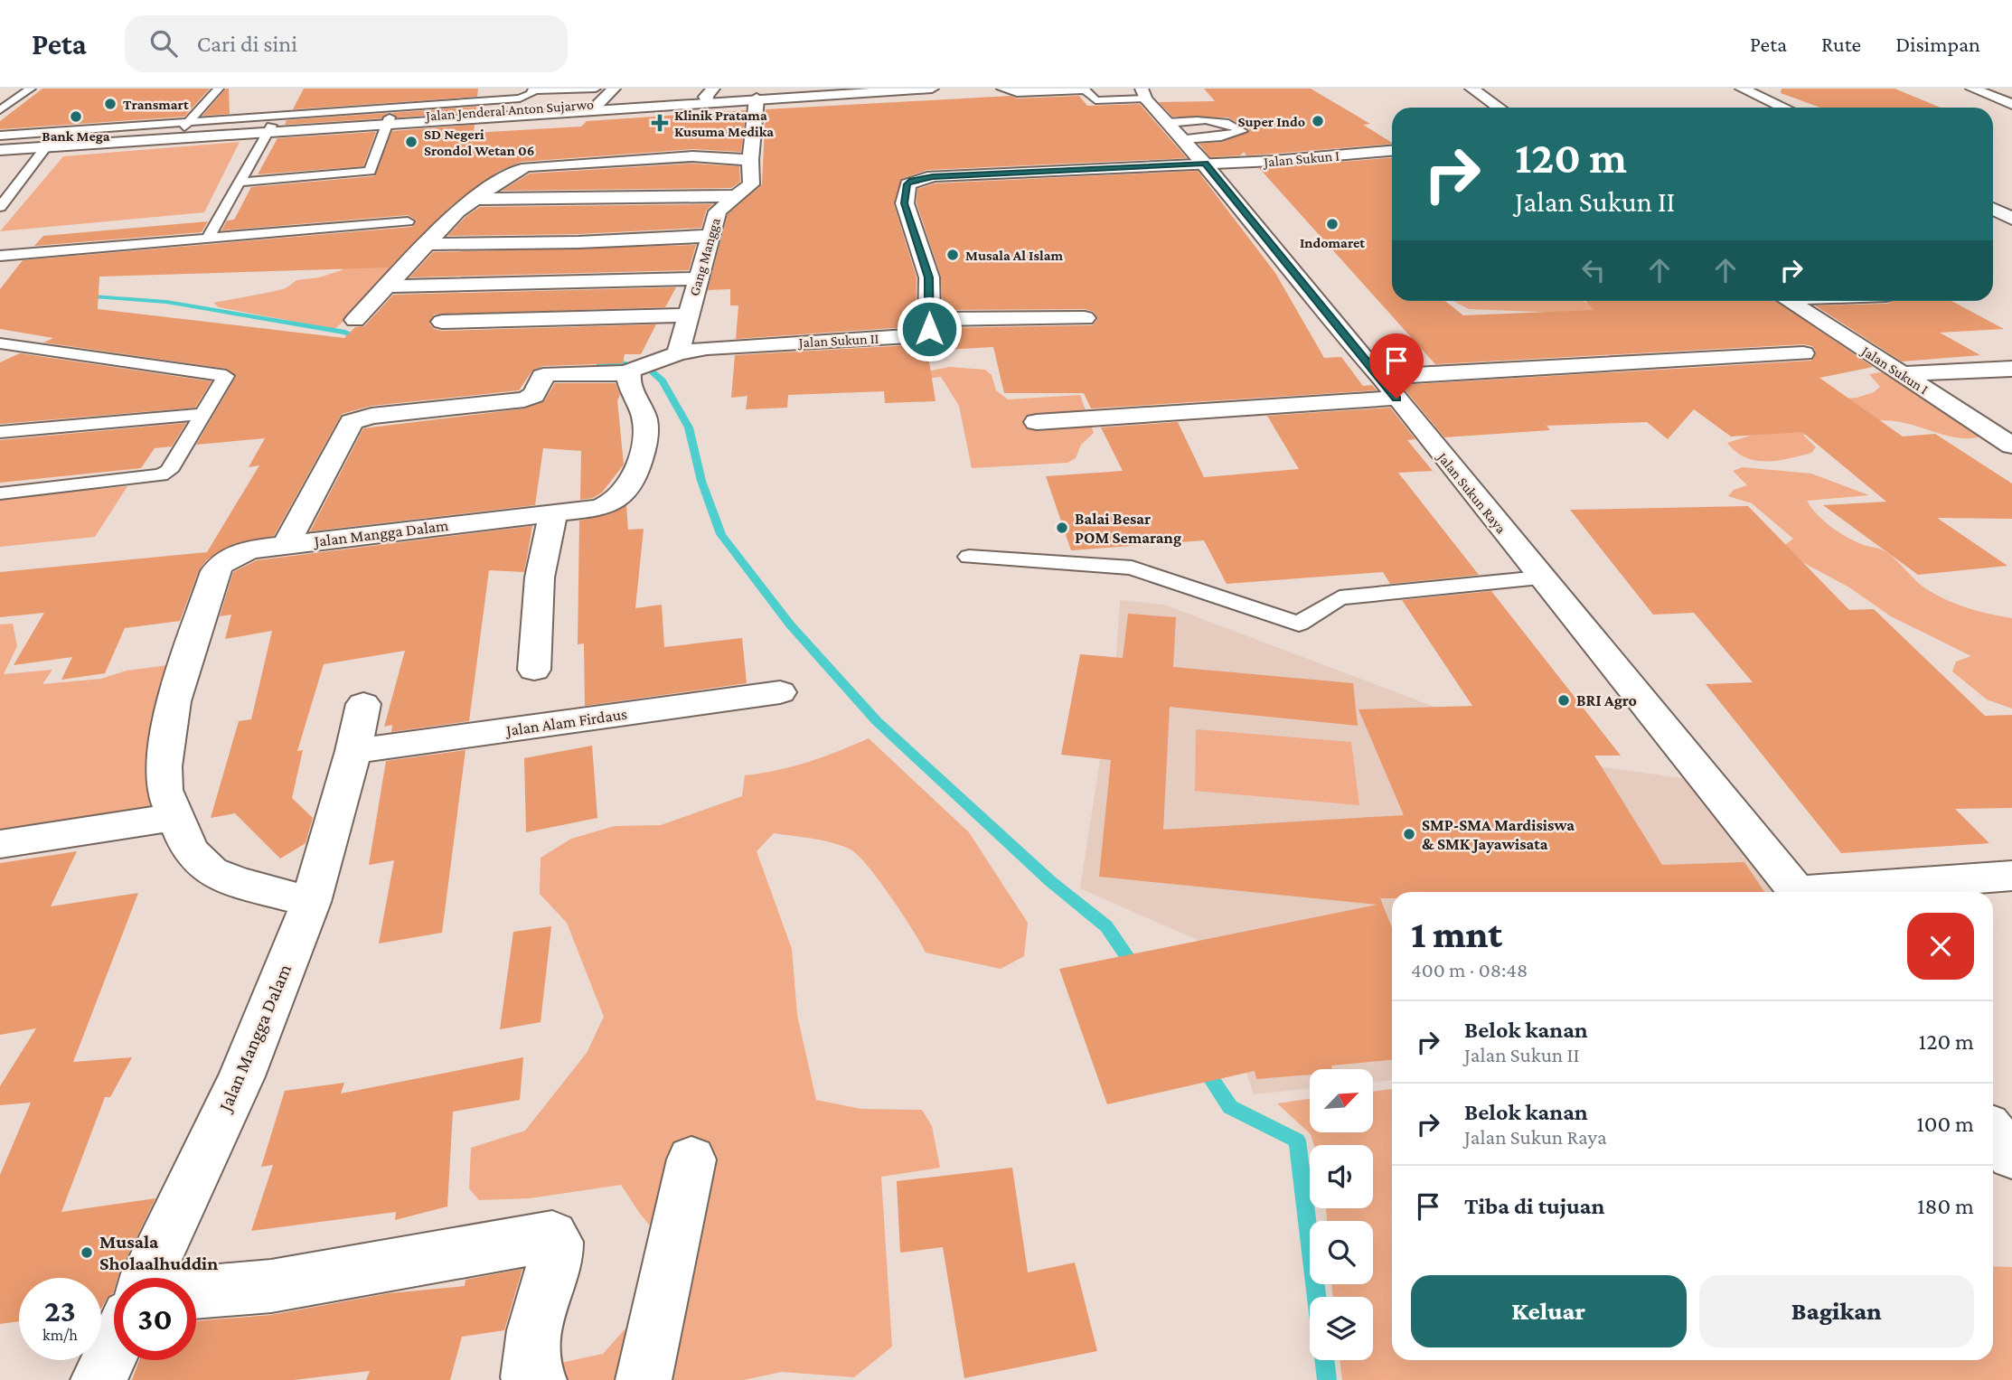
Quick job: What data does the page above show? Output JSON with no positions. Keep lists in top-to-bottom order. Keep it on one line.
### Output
{"streets":{"main road":["Jalan Jenderal Anton Sujarwo","Jalan Sukun I","Gang Mangga","Jalan Sukun II","Jalan Sukun Raya","Jalan Mangga Dalam","Jalan Alam Firdaus"]},"crossings":[["Jalan Jenderal Anton Sujarwo","Gang Mangga"],["Jalan Sukun I","Jalan Sukun Raya"],["Gang Mangga","Jalan Sukun II"]],"places":{"other":["Transmart","Bank Mega","Super Indo","SD Negeri Srondol Wetan 06","Indomaret","Musala Al Islam","Balai Besar POM Semarang","BRI Agro","SMP-SMA Mardisiswa & SMK Jayawisata","Musala Sholaalhuddin"],"health":["Klinik Pratama Kusuma Medika"]},"north":"top right","page":{"header":"Peta","search":"Cari di sini","nav":["Peta","Rute","Disimpan"],"turn":["120 m","Jalan Sukun II"],"heading":["1 mnt","400 m · 08:48"],"list":[{"name":"Belok kanan","note":"Jalan Sukun II","value":"120 m"},{"name":"Belok kanan","note":"Jalan Sukun Raya","value":"100 m"},{"name":"Tiba di tujuan","value":"180 m"}],"buttons":["Keluar","Bagikan"],"speed":"23 km/h","limit":"30"}}
